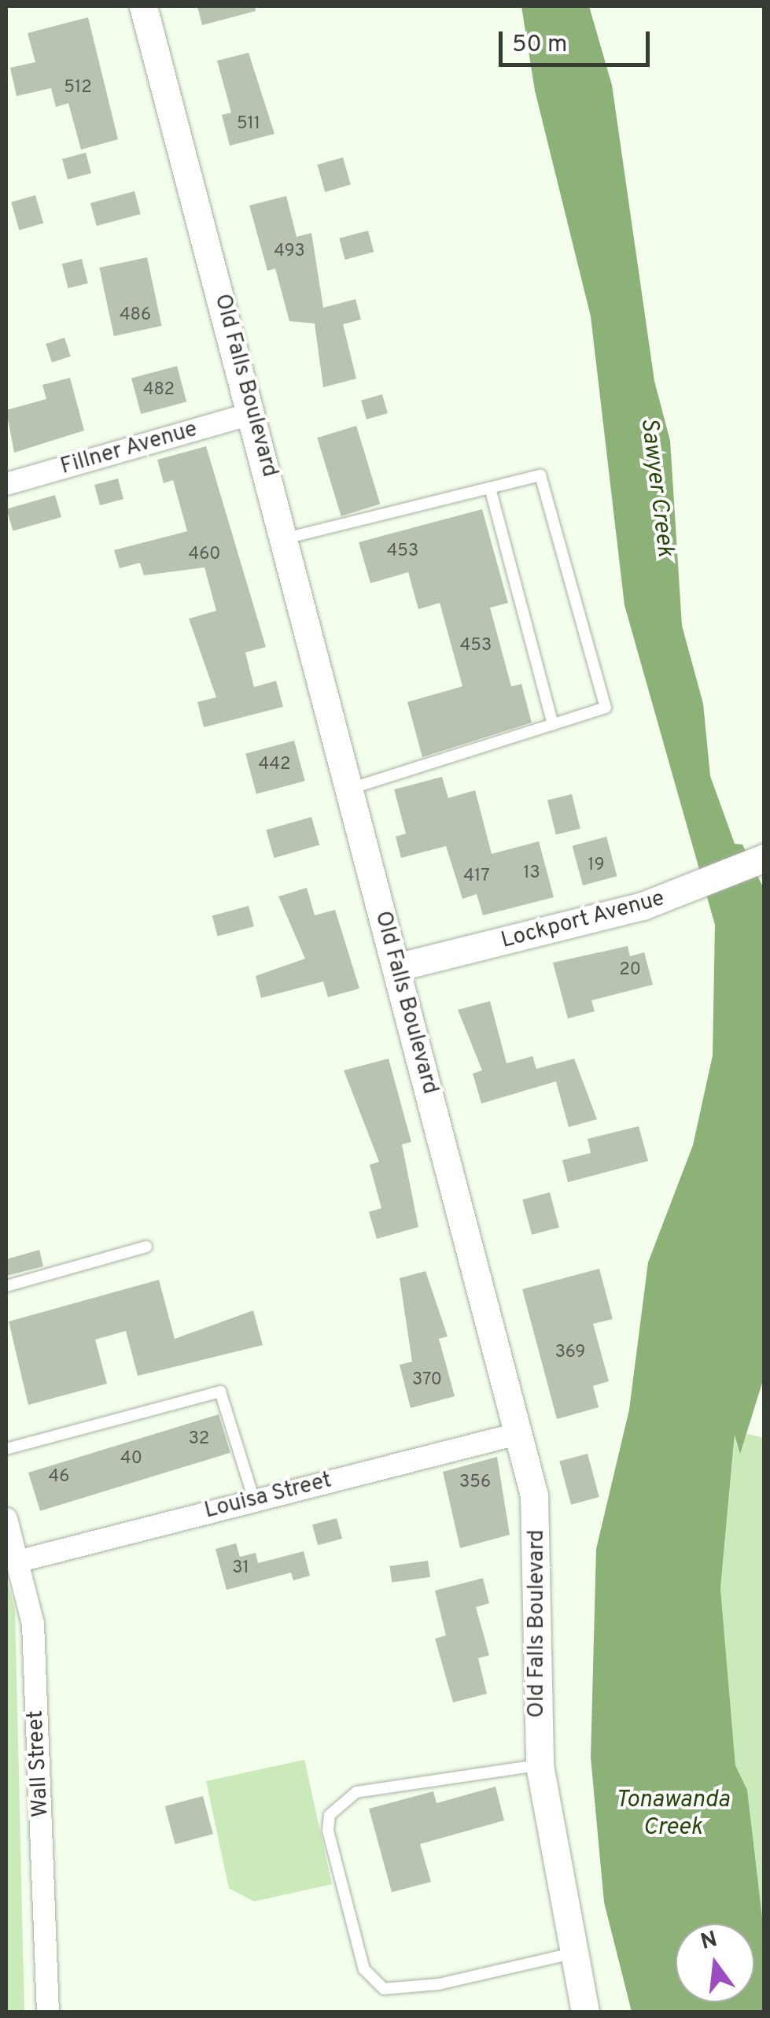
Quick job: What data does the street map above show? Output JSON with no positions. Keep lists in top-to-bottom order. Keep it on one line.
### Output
{"streets":{"street":["Old Falls Boulevard","Fillner Avenue","Lockport Avenue","Louisa Street","Wall Street"]},"crossings":[["Old Falls Boulevard","Fillner Avenue"],["Old Falls Boulevard","Lockport Avenue"],["Old Falls Boulevard","Louisa Street"],["Louisa Street","Wall Street"]],"water":["Sawyer Creek","Tonawanda Creek"],"house_numbers":["512","511","493","486","482","453","460","453","442","19","13","417","20","369","370","32","40","46","356","31"],"scale_bar":"50 m","north":"top"}
